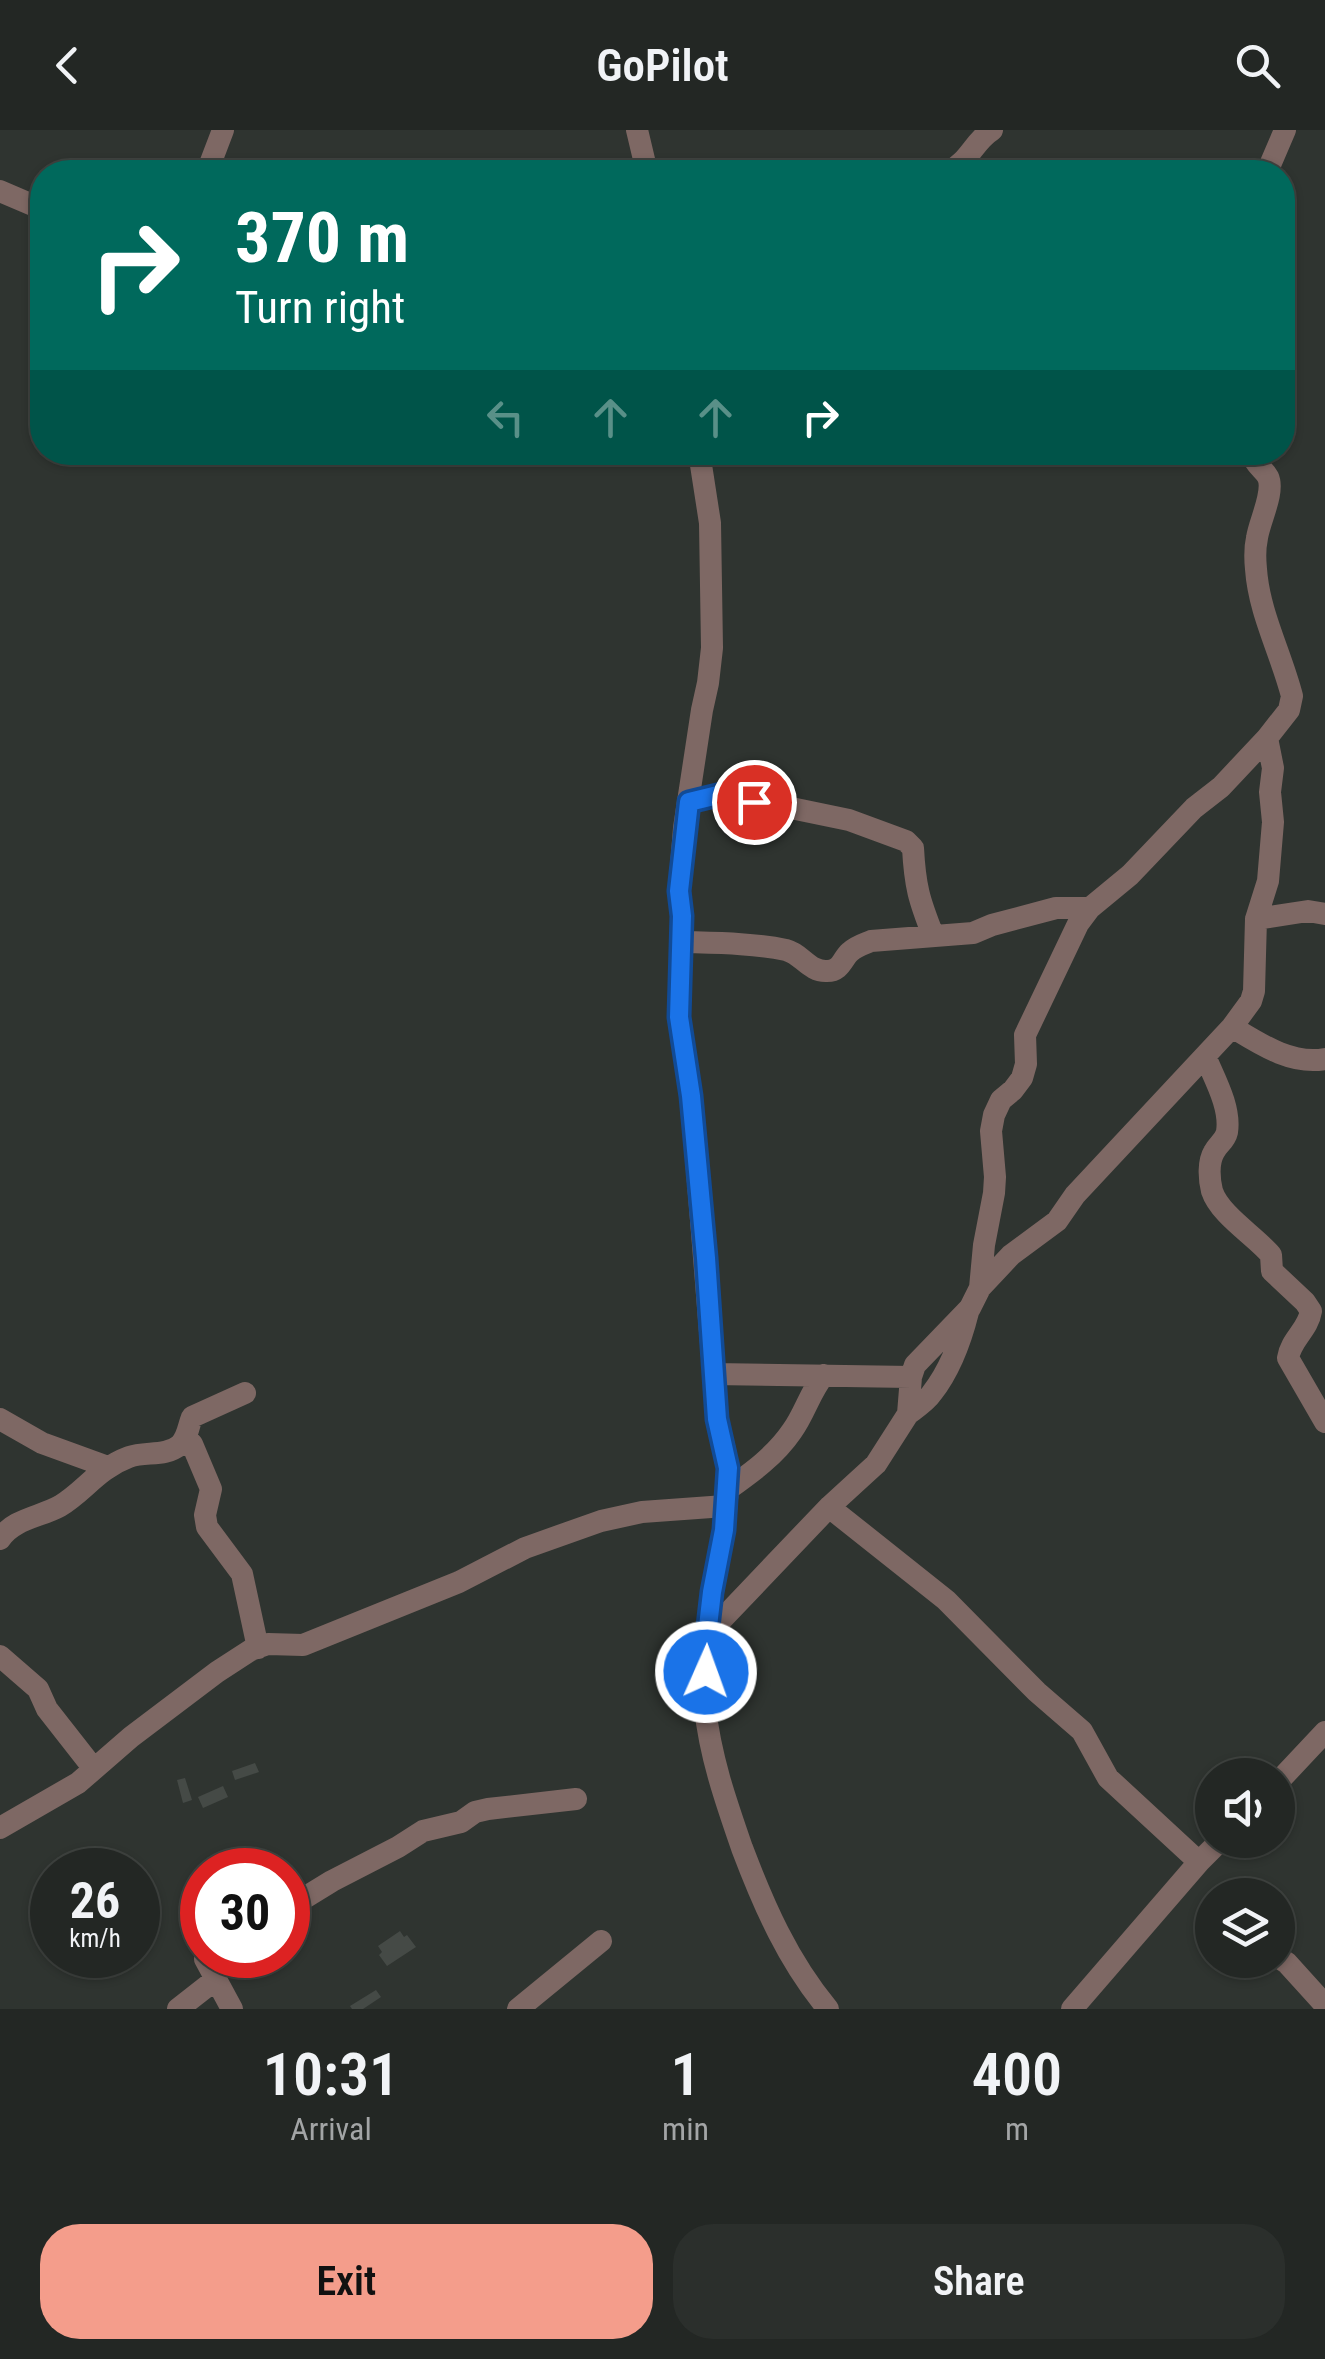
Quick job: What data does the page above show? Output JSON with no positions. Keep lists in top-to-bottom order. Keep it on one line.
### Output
{"page":{"header":"GoPilot","turn":["370 m","Turn right"],"speed":"26 km/h","limit":"30","eta":["10:31","Arrival","1","min","400","m"],"buttons":["Exit","Share"]}}
